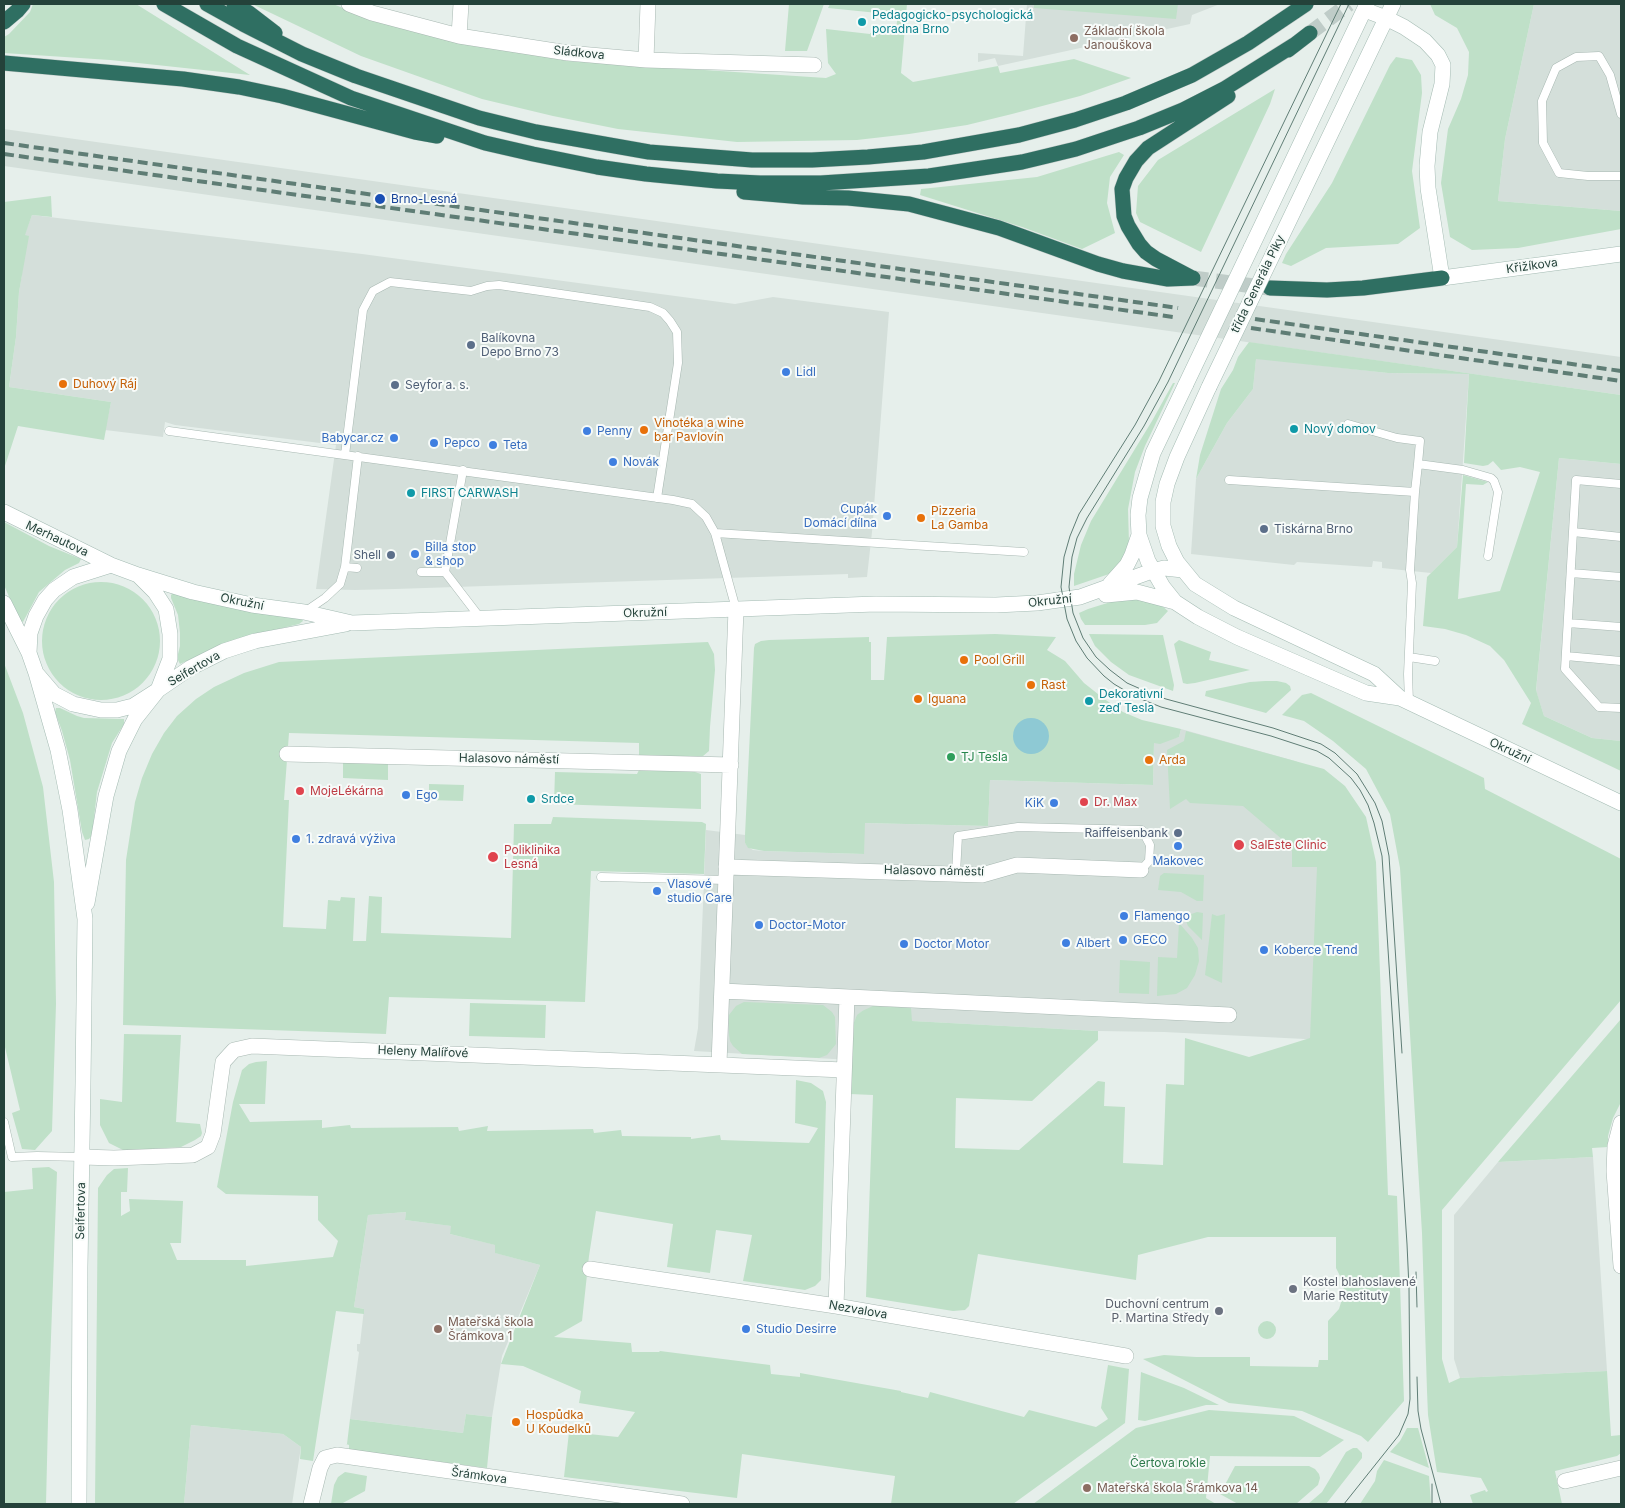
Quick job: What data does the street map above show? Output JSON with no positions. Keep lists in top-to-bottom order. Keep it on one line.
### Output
{"streets":{"street":["Sládkova","Křižíkova","třída Generála Píky","Merhautova","Okružní","Seifertova","Halasovo náměstí","Heleny Malířové","Nezvalova","Šrámkova"]},"crossings":[["třída Generála Píky","Okružní"],["Merhautova","Okružní"],["Merhautova","Seifertova"],["Okružní","Seifertova"],["Seifertova","Heleny Malířové"]],"parks":["Čertova rokle"],"places":["Pedagogicko-psychologická poradna Brno","Základní škola Janouškova","Brno-Lesná","Balíkovna Depo Brno 73","Lidl","Duhový Ráj","Seyfor a. s.","Nový domov","Vinotéka a wine bar Pavlovín","Penny","Babycar.cz","Pepco","Teta","Novák","FIRST CARWASH","Cupák Domácí dílna","Pizzeria La Gamba","Tiskárna Brno","Billa stop & shop","Shell","Pool Grill","Rast","Iguana","Dekorativní zeď Tesla","TJ Tesla","Arda","MojeLékárna","Ego","Srdce","Dr. Max","KiK","Raiffeisenbank","1. zdravá výživa","SalEste Clinic","Makovec","Poliklinika Lesná","Vlasové studio Care","Flamengo","Doctor-Motor","GECO","Albert","Doctor Motor","Koberce Trend","Kostel blahoslavené Marie Restituty","Duchovní centrum P. Martina Středy","Mateřská škola Šrámkova 1","Studio Desirre","Hospůdka U Koudelků","Mateřská škola Šrámkova 14"]}
